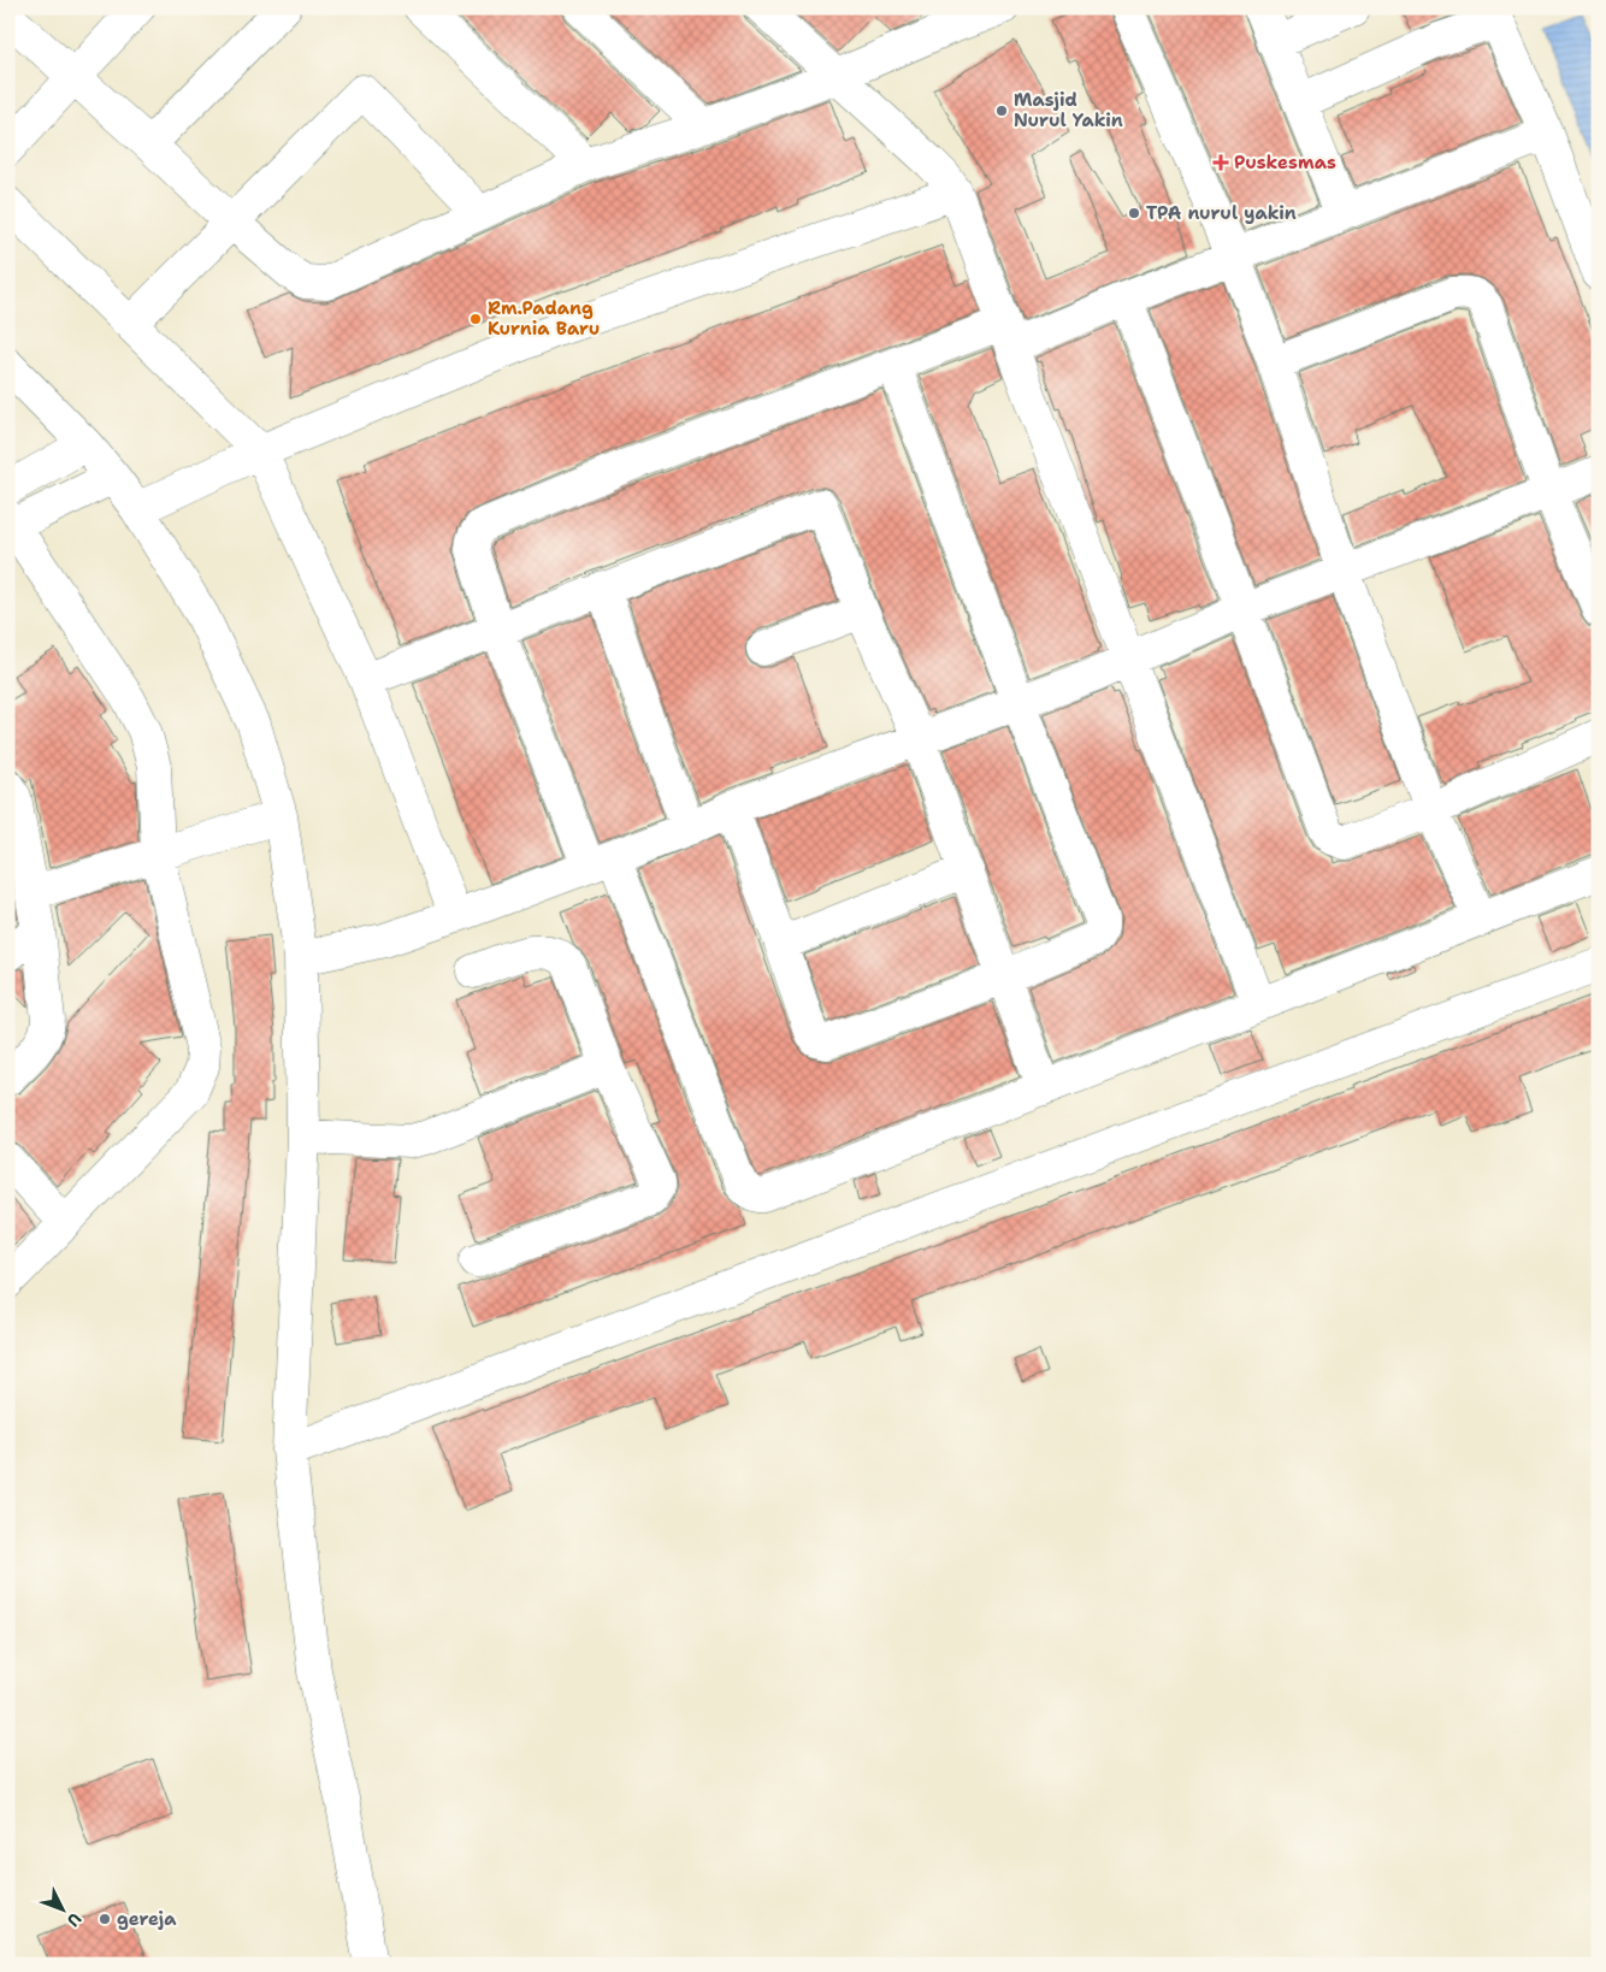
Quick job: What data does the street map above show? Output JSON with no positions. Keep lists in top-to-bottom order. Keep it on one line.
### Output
{"places":{"other":["Masjid Nurul Yakin","TPA nurul yakin","Rm.Padang Kurnia Baru","gereja"],"health":["Puskesmas"]},"north":"bottom right"}
